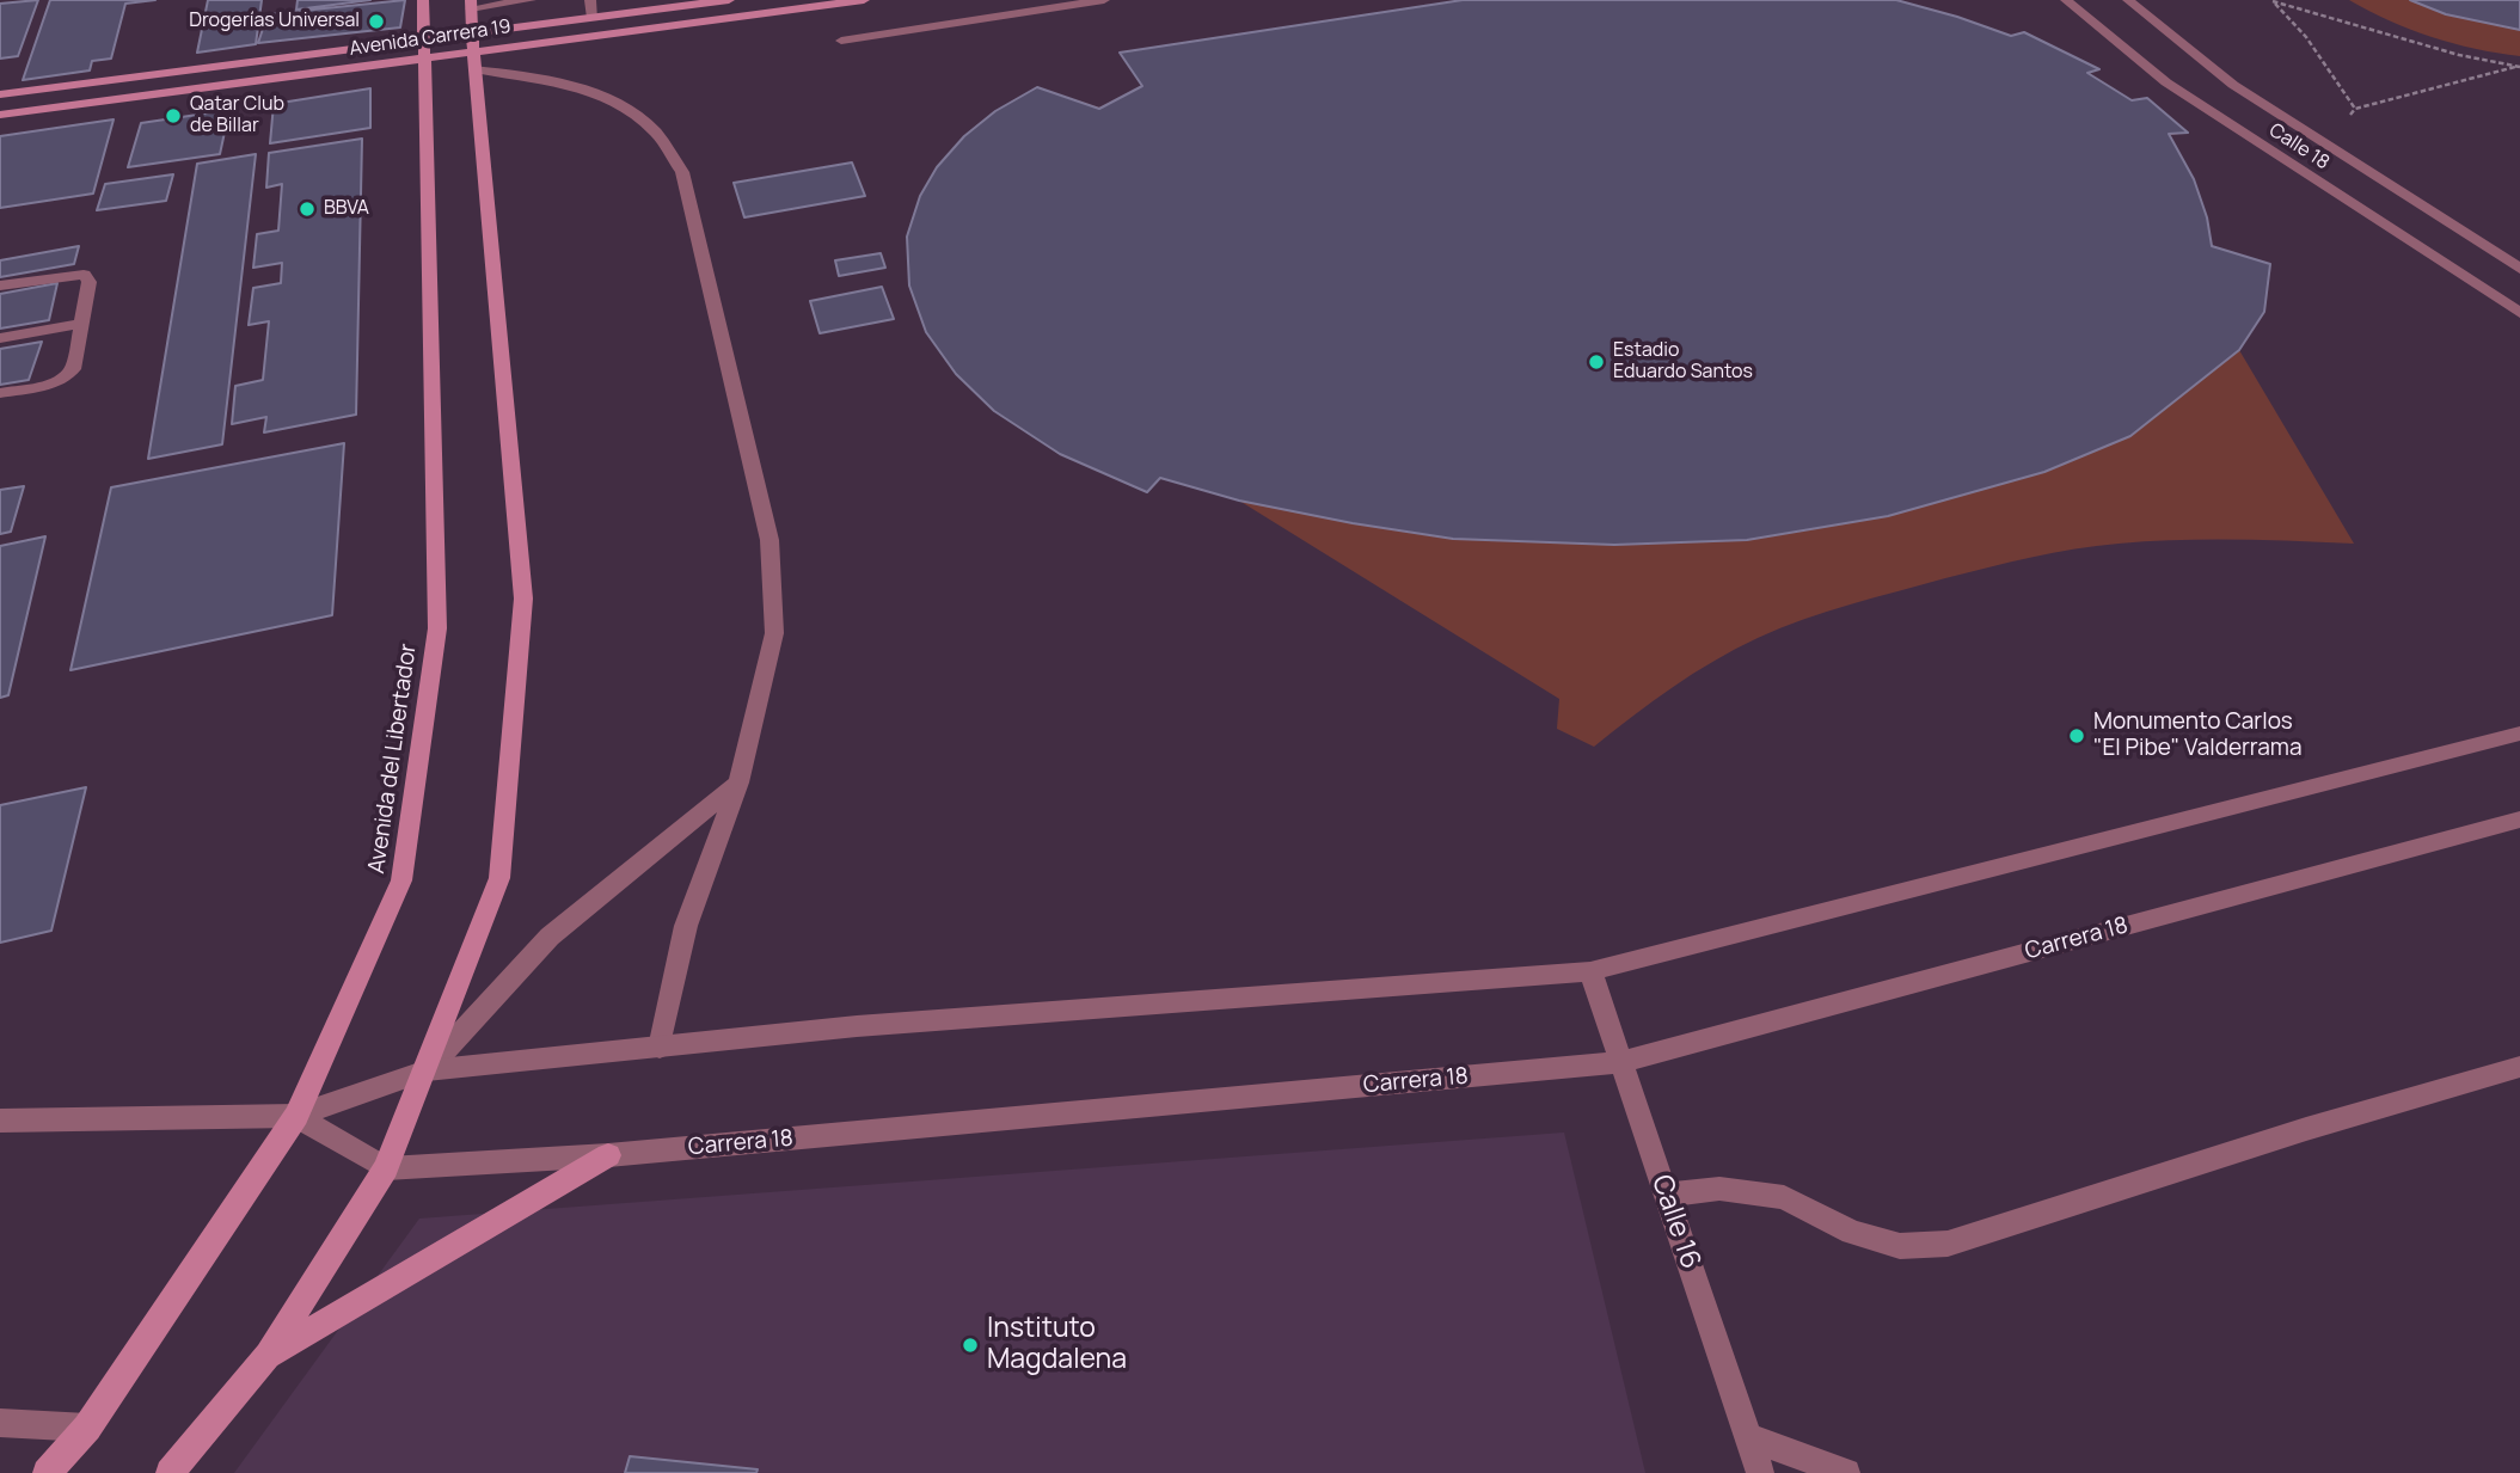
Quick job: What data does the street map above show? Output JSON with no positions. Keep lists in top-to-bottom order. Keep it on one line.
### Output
{"streets":{"main road":["Avenida Carrera 19","Avenida del Libertador"],"street":["Calle 18","Carrera 18","Calle 16"]},"crossings":[["Avenida Carrera 19","Avenida del Libertador"],["Carrera 18","Calle 16"]],"places":["Drogerías Universal","Qatar Club de Billar","BBVA","Estadio Eduardo Santos","Monumento Carlos \"El Pibe\" Valderrama","Instituto Magdalena"]}
